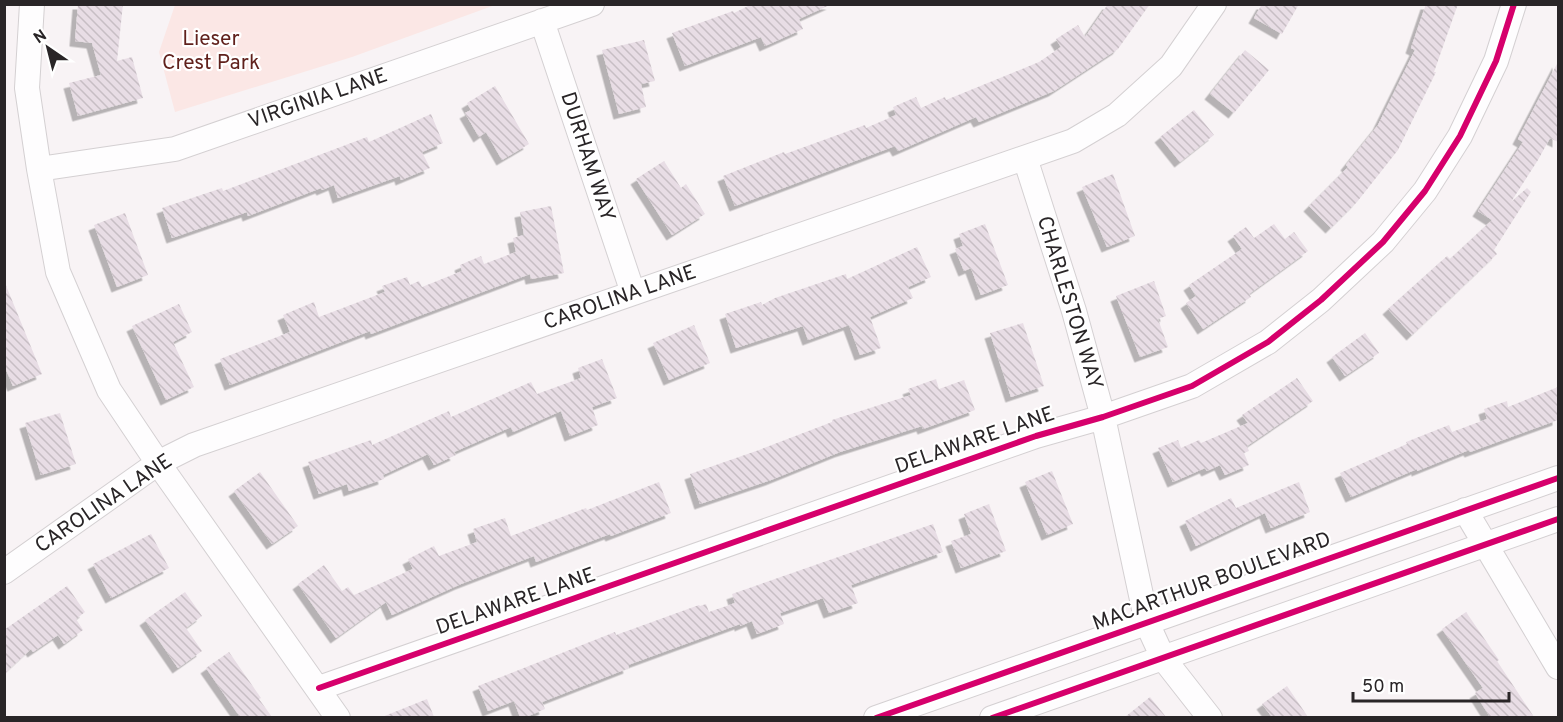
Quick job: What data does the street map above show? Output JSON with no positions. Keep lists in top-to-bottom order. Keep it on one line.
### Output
{"streets":{"street":["VIRGINIA LANE","DURHAM WAY","CAROLINA LANE","CHARLESTON WAY","DELAWARE LANE","MACARTHUR BOULEVARD"]},"crossings":[["VIRGINIA LANE","DURHAM WAY"],["DURHAM WAY","CAROLINA LANE"],["CAROLINA LANE","CHARLESTON WAY"],["CHARLESTON WAY","DELAWARE LANE"],["CHARLESTON WAY","MACARTHUR BOULEVARD"]],"parks":["Lieser Crest Park"],"scale_bar":"50 m","north":"top left"}
